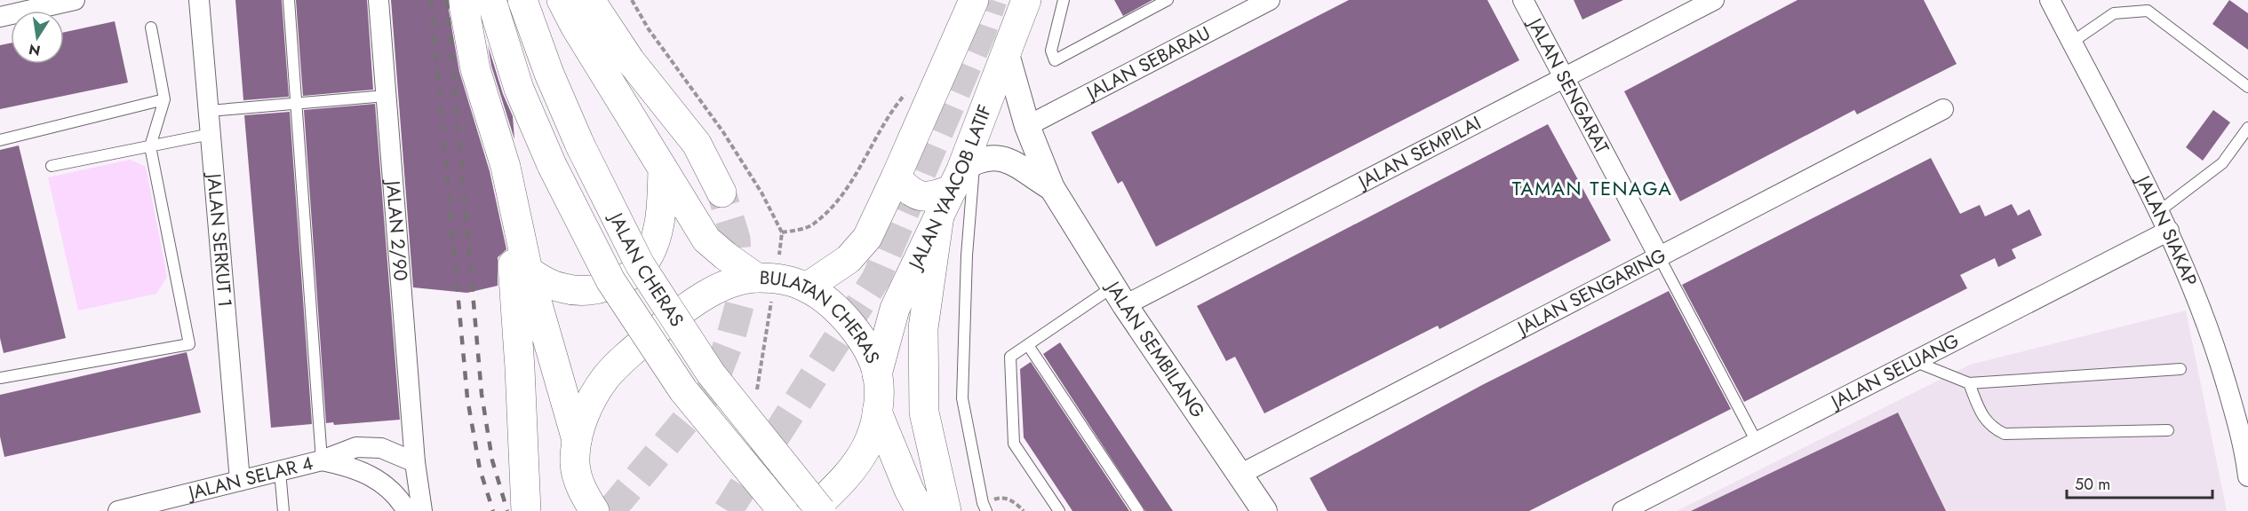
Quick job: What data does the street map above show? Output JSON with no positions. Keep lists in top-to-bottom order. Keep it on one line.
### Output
{"streets":{"main road":["JALAN YAACOB LATIF","JALAN CHERAS","BULATAN CHERAS"],"street":["JALAN SEBARAU","JALAN SENGARAT","JALAN SEMPILAI","JALAN 2/90","JALAN SIAKAP","JALAN SERKUT 1","JALAN SENGARING","JALAN SEMBILANG","JALAN SELUANG","JALAN SELAR 4"]},"crossings":[["JALAN SEBARAU","JALAN SEMBILANG"],["JALAN SENGARAT","JALAN SEMPILAI"],["JALAN SENGARAT","JALAN SENGARING"],["JALAN SEMPILAI","JALAN SEMBILANG"],["JALAN YAACOB LATIF","BULATAN CHERAS"],["JALAN YAACOB LATIF","JALAN SEMBILANG"],["JALAN 2/90","JALAN SELAR 4"],["JALAN SIAKAP","JALAN SELUANG"],["JALAN SERKUT 1","JALAN SELAR 4"],["JALAN SENGARING","JALAN SEMBILANG"]],"districts":["TAMAN TENAGA"],"scale_bar":"50 m","north":"bottom"}
